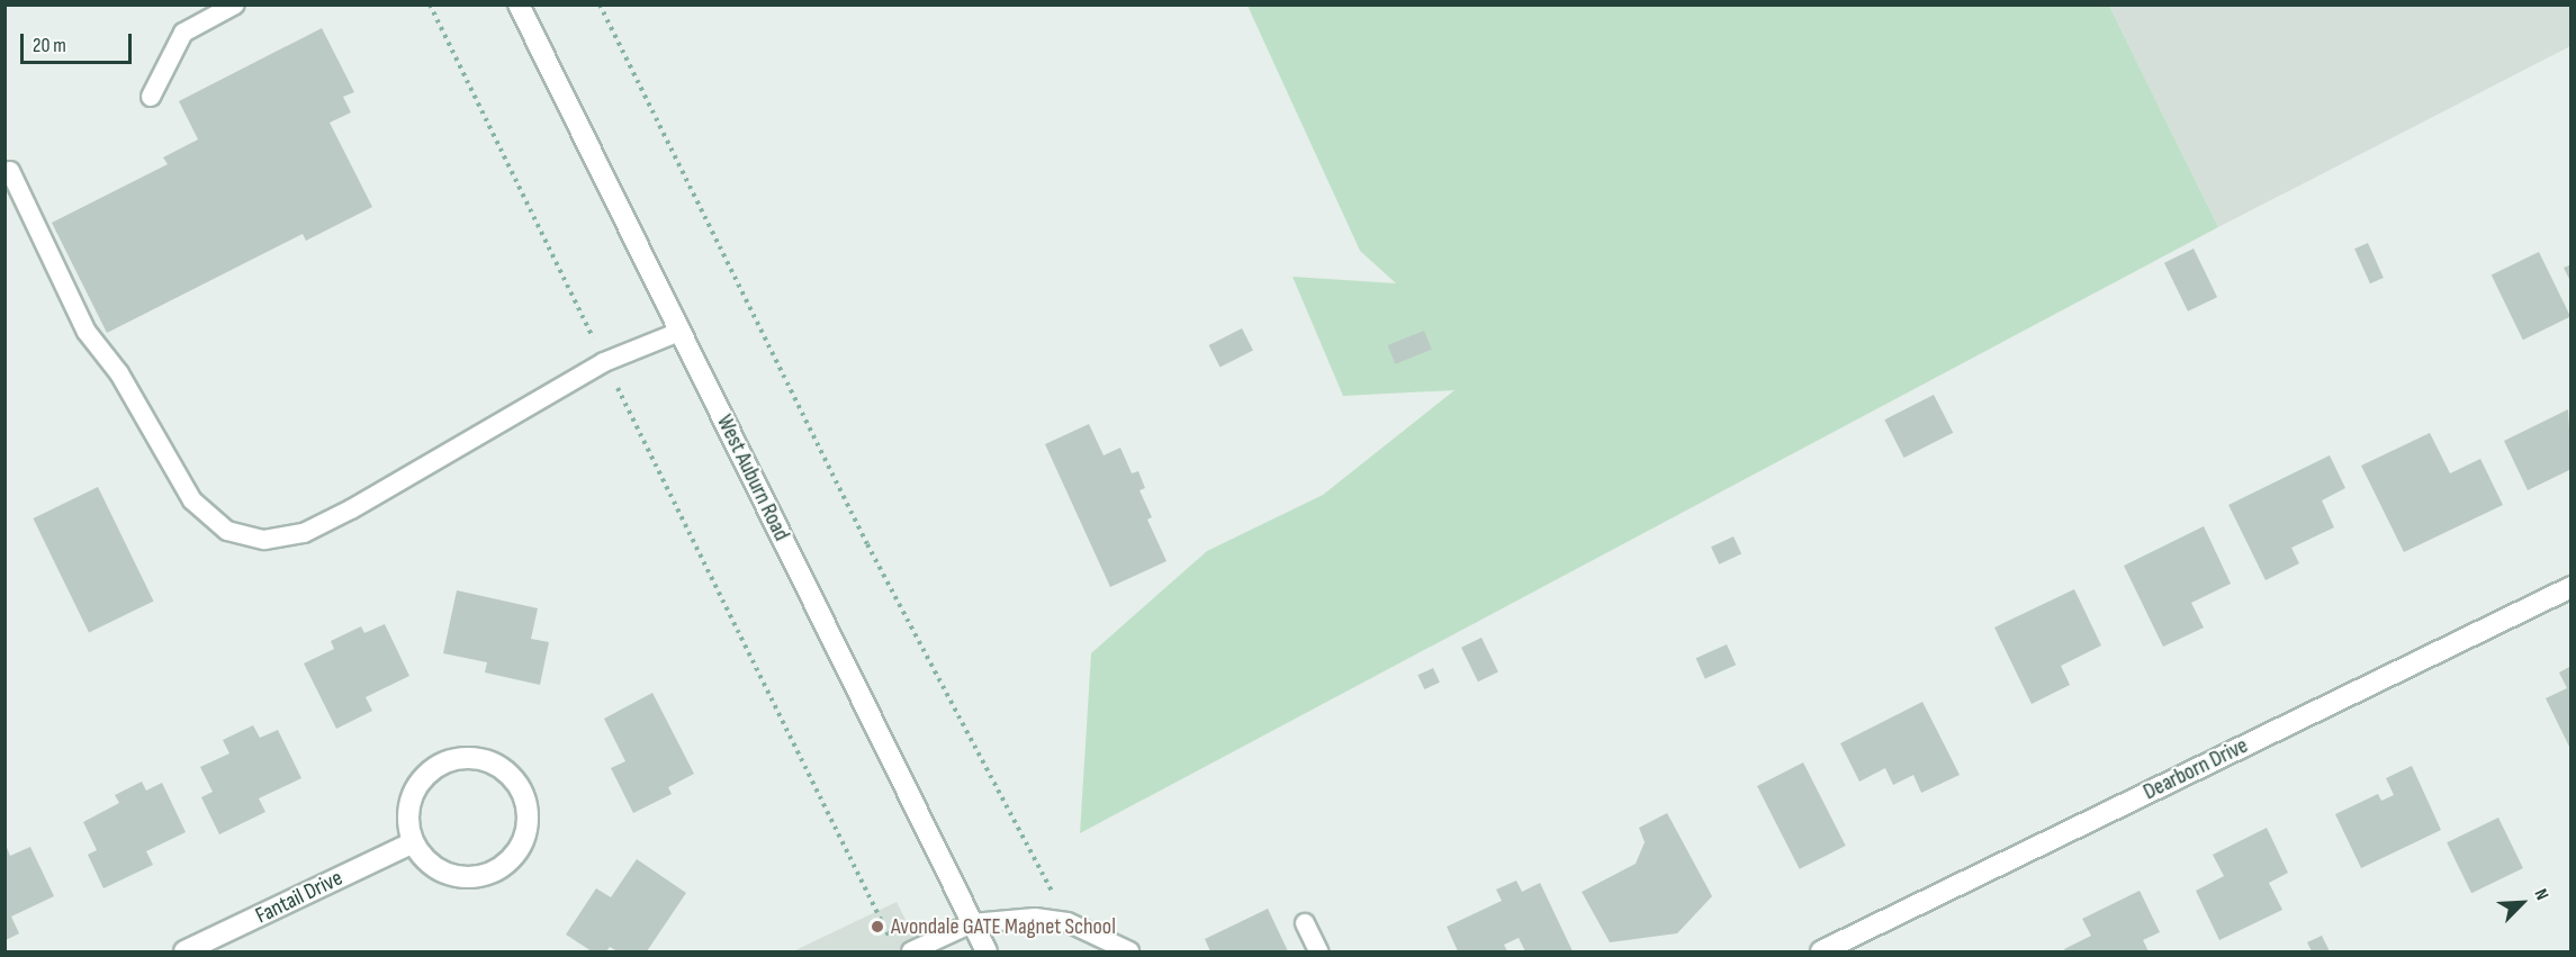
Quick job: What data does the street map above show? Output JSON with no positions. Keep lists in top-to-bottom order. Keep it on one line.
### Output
{"streets":{"street":["West Auburn Road","Dearborn Drive","Fantail Drive"]},"places":["Avondale GATE Magnet School"],"scale_bar":"20 m","north":"top right"}
